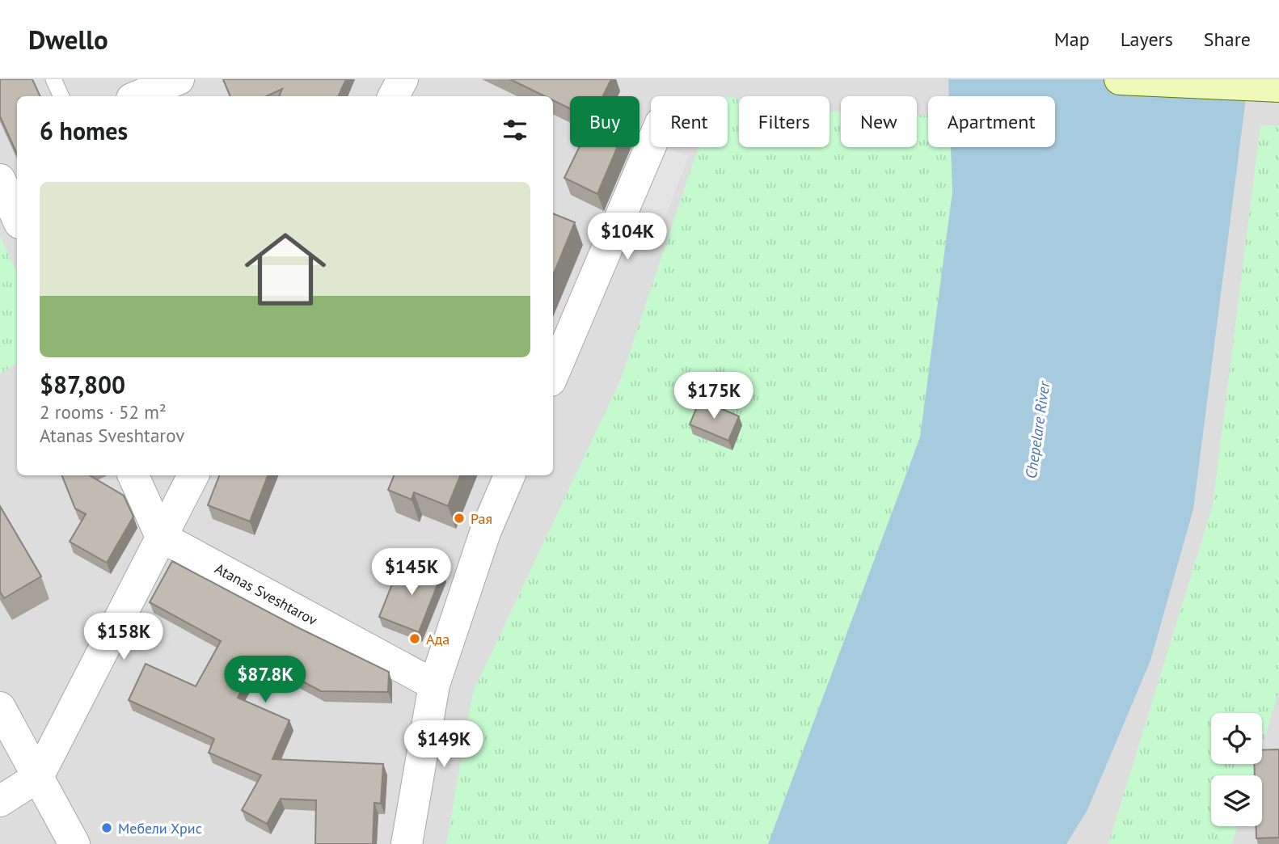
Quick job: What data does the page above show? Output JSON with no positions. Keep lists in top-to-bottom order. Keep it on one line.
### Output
{"streets":{"street":["Atanas Sveshtarov"]},"water":["Chepelare River"],"places":["Рая","Ада","Мебели Хрис"],"page":{"header":"Dwello","nav":["Map","Layers","Share"],"chip":["Buy","Rent","Filters","New","Apartment"],"heading":"6 homes","list":[{"name":"$87,800","note":"2 rooms · 52 m² · Atanas Sveshtarov"}],"price":["$104K","$175K","$145K","$158K","$87.8K","$149K"]}}
